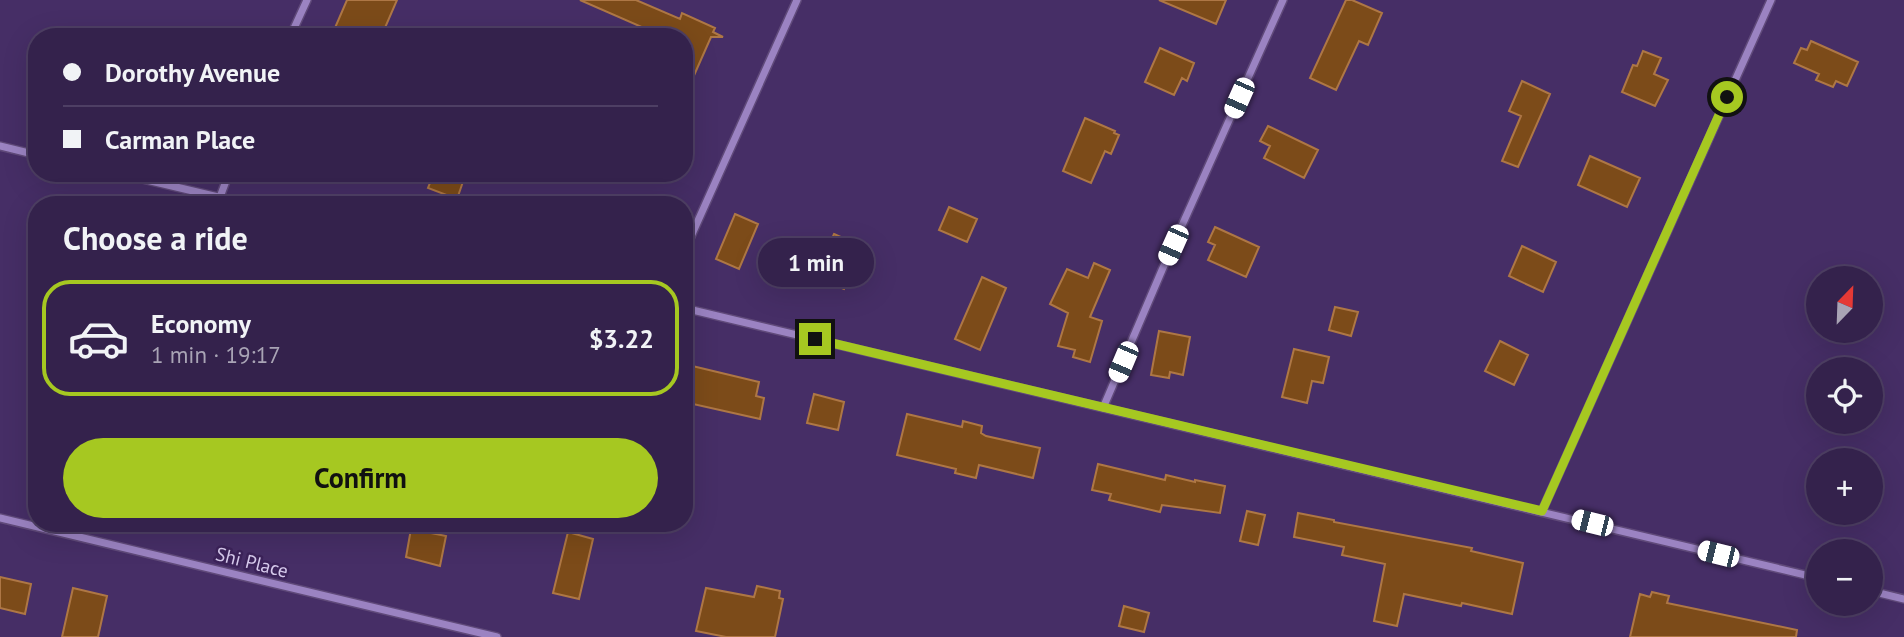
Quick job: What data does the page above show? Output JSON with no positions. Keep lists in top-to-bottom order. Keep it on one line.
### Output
{"streets":{"street":["Shi Place"]},"north":"top right","page":{"banner":["Dorothy Avenue","Carman Place"],"heading":"Choose a ride","bubble":"1 min","map_buttons":["+","−"],"list":[{"name":"Economy","note":"1 min · 19:17","value":"$3.22"}],"buttons":"Confirm"}}
